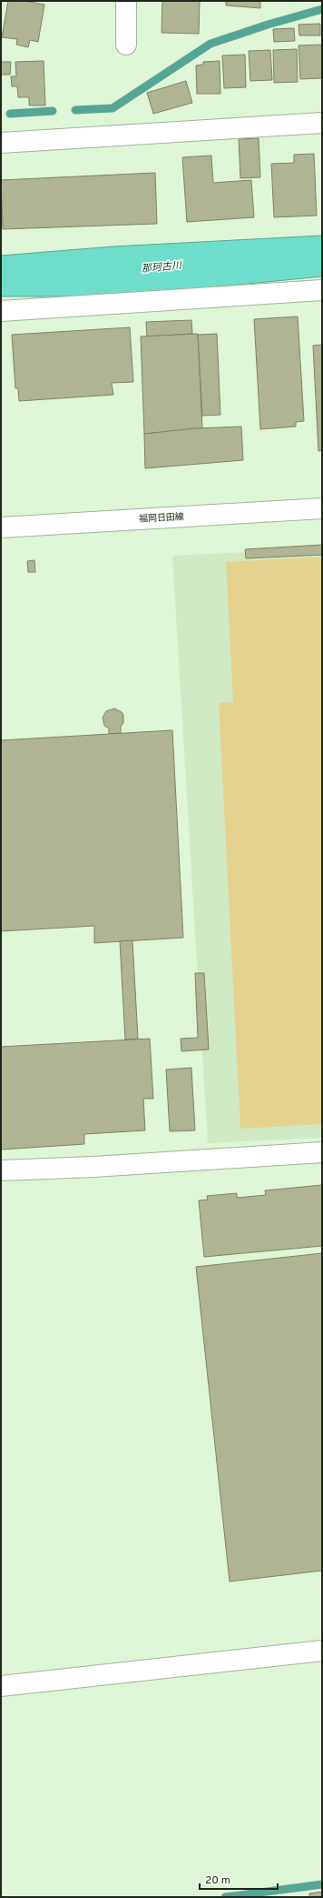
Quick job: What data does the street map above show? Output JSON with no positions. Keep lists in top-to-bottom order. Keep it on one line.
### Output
{"streets":{"street":["福岡日田線"]},"water":["那珂古川"],"scale_bar":"20 m"}
